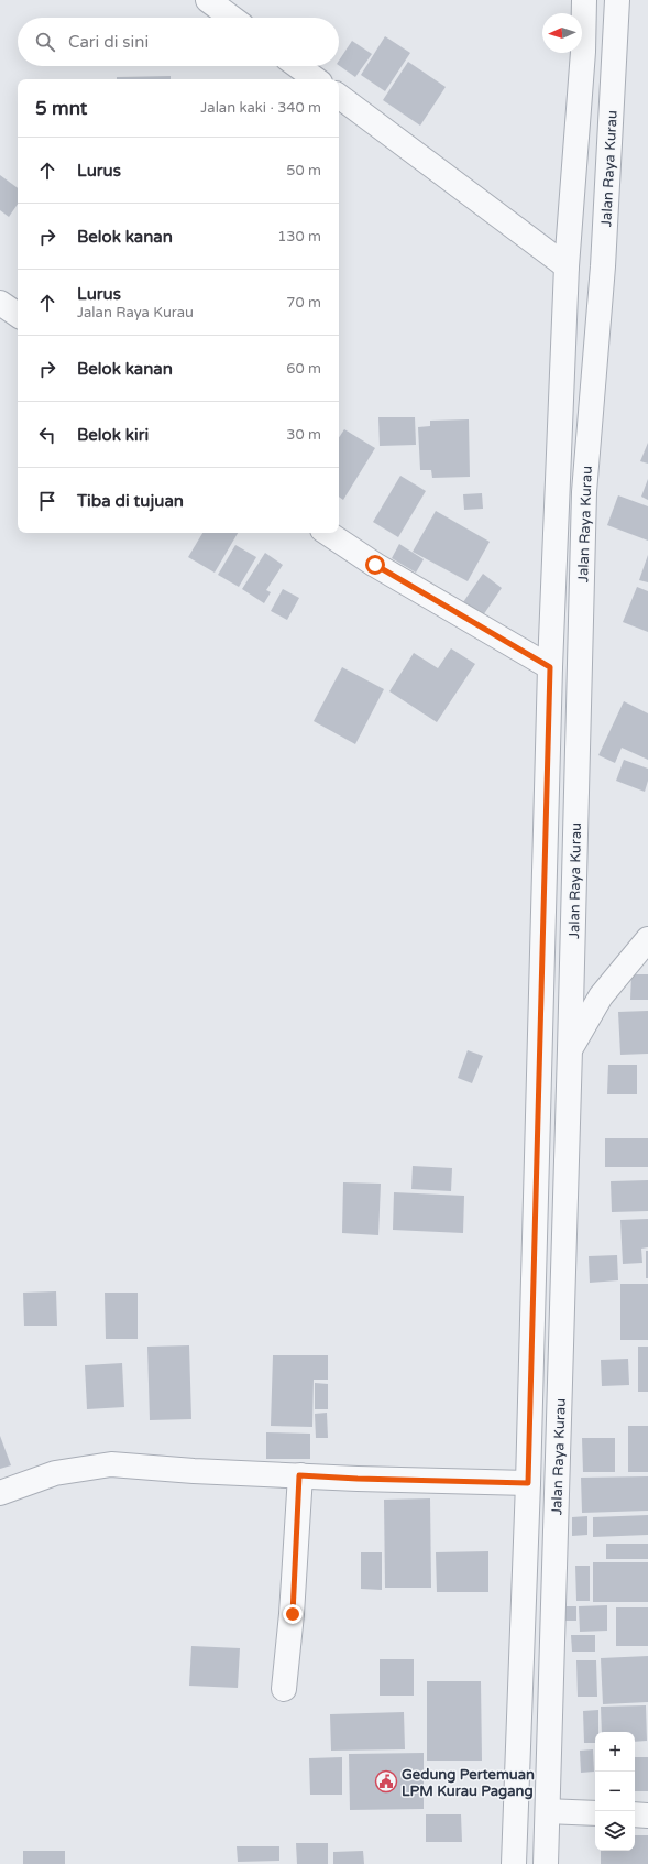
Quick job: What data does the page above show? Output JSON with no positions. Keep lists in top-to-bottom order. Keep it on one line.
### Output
{"streets":{"street":["Jalan Raya Kurau"]},"places":{"public building":["Gedung Pertemuan LPM Kurau Pagang"]},"north":"left","page":{"search":"Cari di sini","heading":["5 mnt","Jalan kaki · 340 m"],"list":[["Lurus","50 m"],["Belok kanan","130 m"],["Lurus","Jalan Raya Kurau","70 m"],["Belok kanan","60 m"],["Belok kiri","30 m"],"Tiba di tujuan"],"map_buttons":["+","−"]}}
